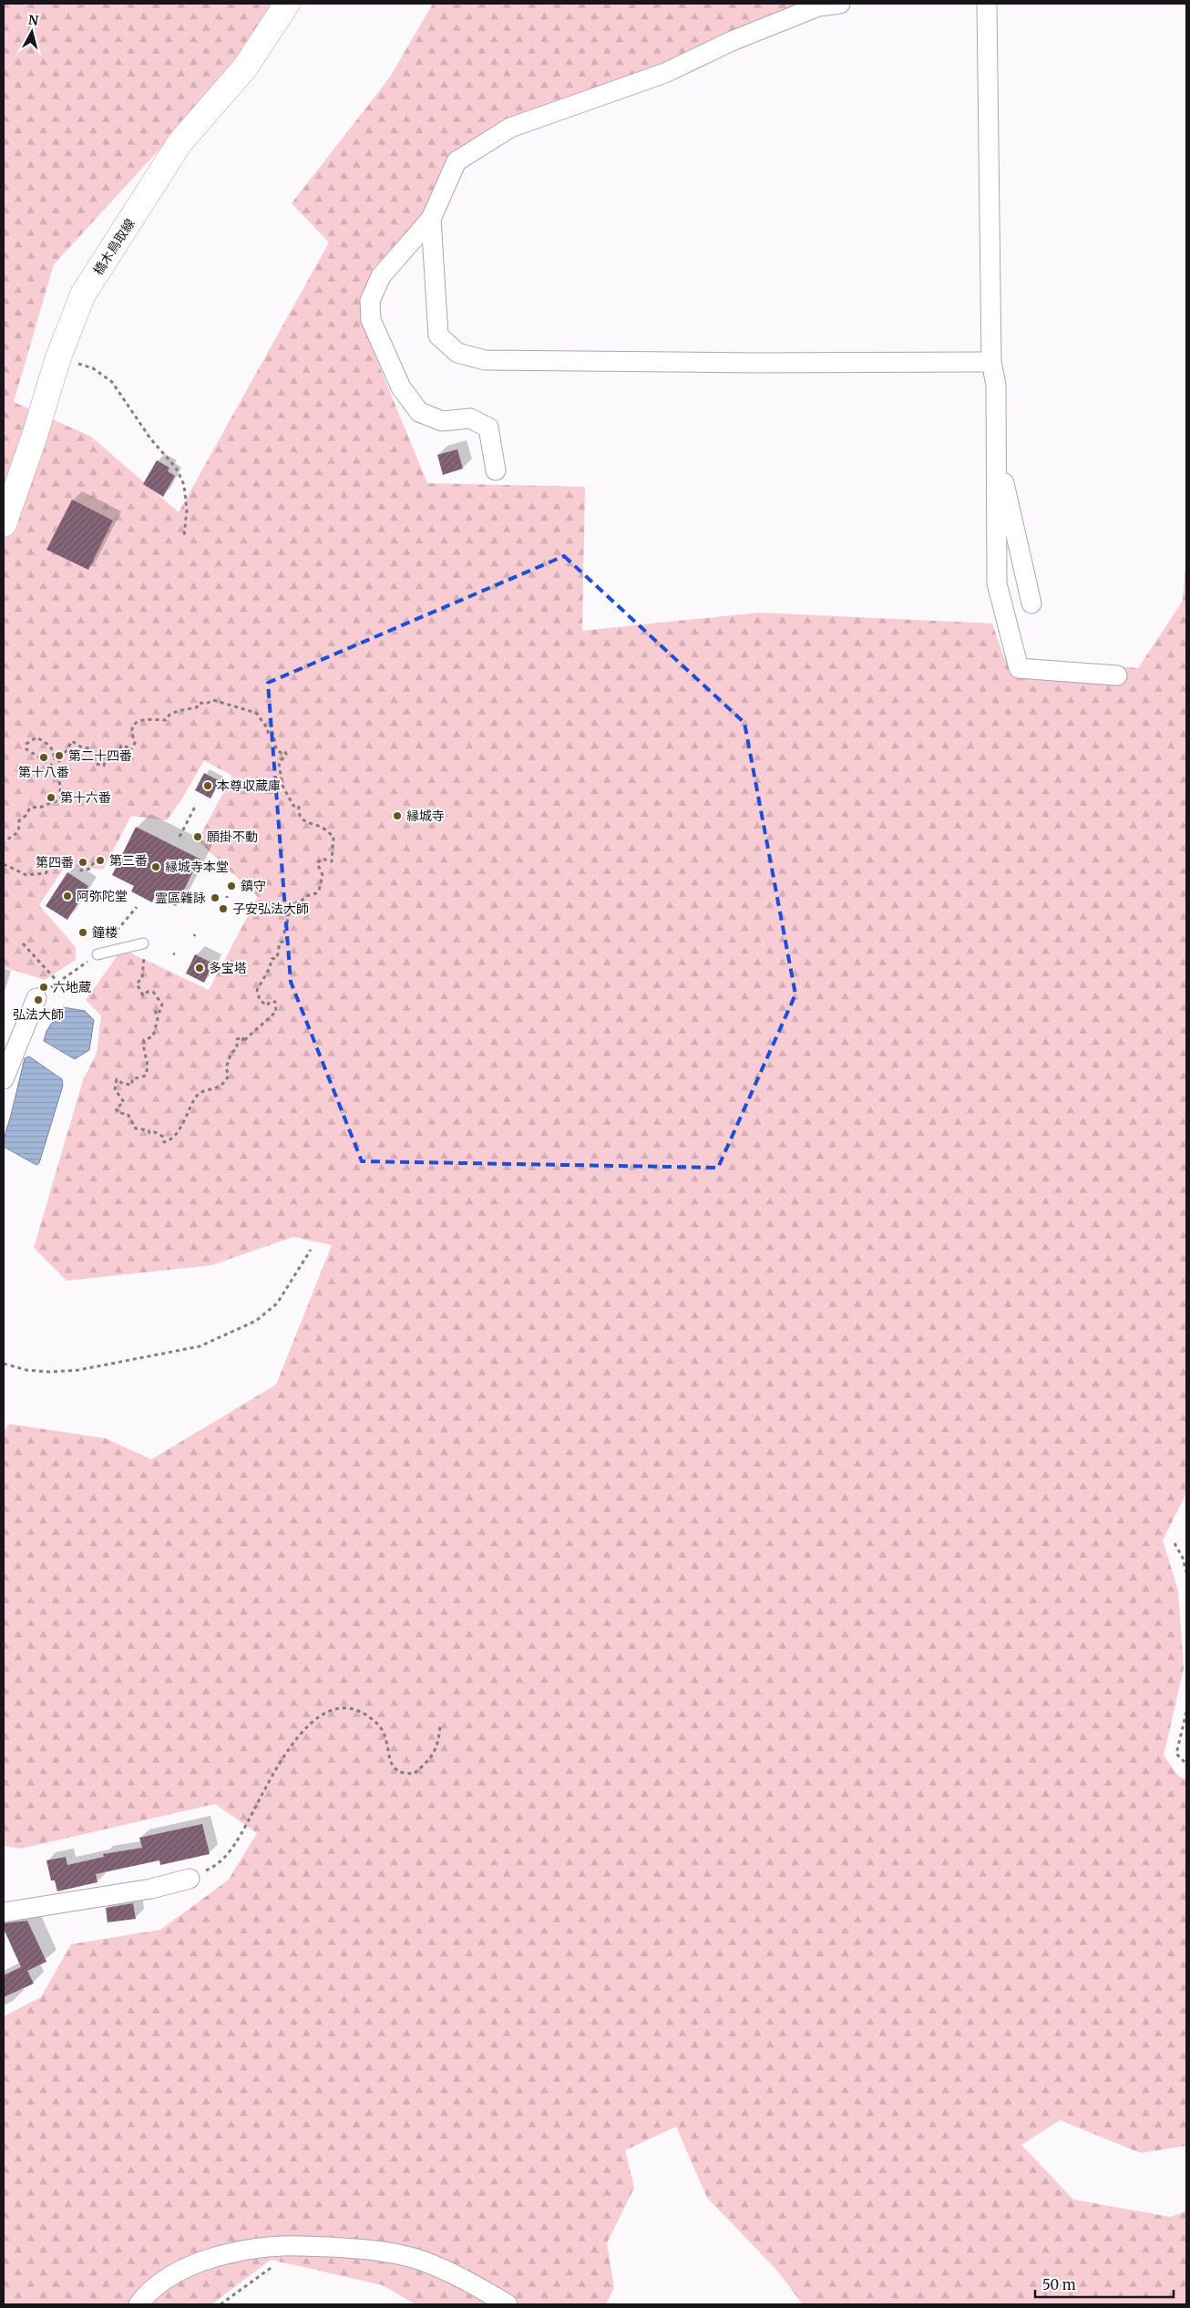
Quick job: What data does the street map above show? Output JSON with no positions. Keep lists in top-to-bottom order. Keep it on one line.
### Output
{"streets":{"main road":["橋木鳥取線"]},"places":["第二十四番","第十八番","本尊収蔵庫","第十六番","縁城寺","願掛不動","第三番","第四番","縁城寺本堂","鎮守","阿弥陀堂","霊區雜詠","子安弘法大師","鐘楼","多宝塔","六地蔵","弘法大師"],"scale_bar":"50 m","north":"top"}
